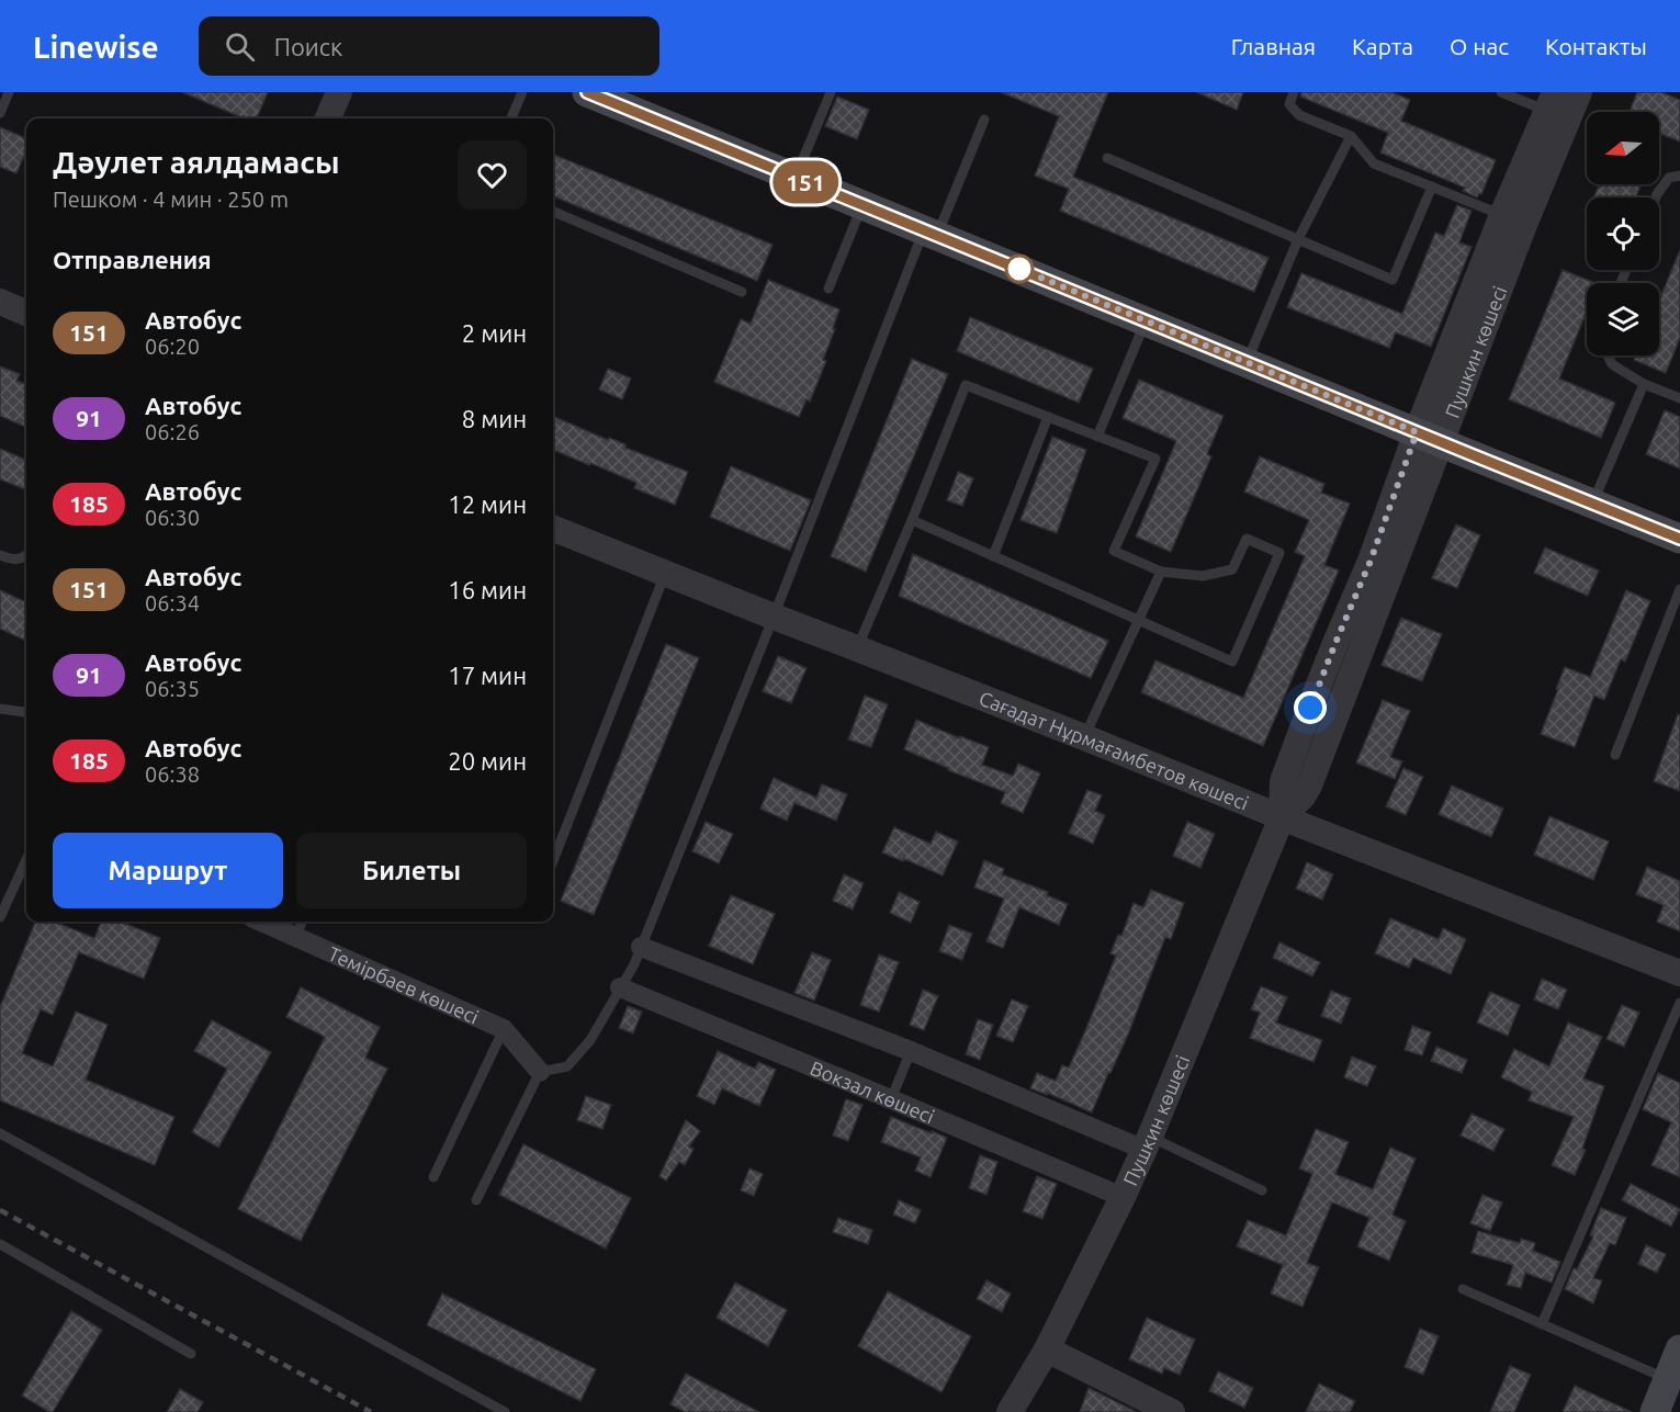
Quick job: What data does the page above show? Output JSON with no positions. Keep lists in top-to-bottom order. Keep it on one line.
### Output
{"streets":{"street":["Пушкин көшесі","Сағадат Нұрмағамбетов көшесі","Темірбаев көшесі","Вокзал көшесі"]},"crossings":[["Пушкин көшесі","Сағадат Нұрмағамбетов көшесі"],["Пушкин көшесі","Вокзал көшесі"]],"lines":["bus line 151"],"north":"left","page":{"header":"Linewise","search":"Поиск","nav":["Главная","Карта","О нас","Контакты"],"on_map":"151","heading":[["Дәулет аялдамасы","Пешком · 4 мин · 250 m"],"Отправления"],"list":[{"mark":"151","name":"Автобус","note":"06:20","value":"2 мин"},{"mark":"91","name":"Автобус","note":"06:26","value":"8 мин"},{"mark":"185","name":"Автобус","note":"06:30","value":"12 мин"},{"mark":"151","name":"Автобус","note":"06:34","value":"16 мин"},{"mark":"91","name":"Автобус","note":"06:35","value":"17 мин"},{"mark":"185","name":"Автобус","note":"06:38","value":"20 мин"}],"buttons":["Маршрут","Билеты"]}}
